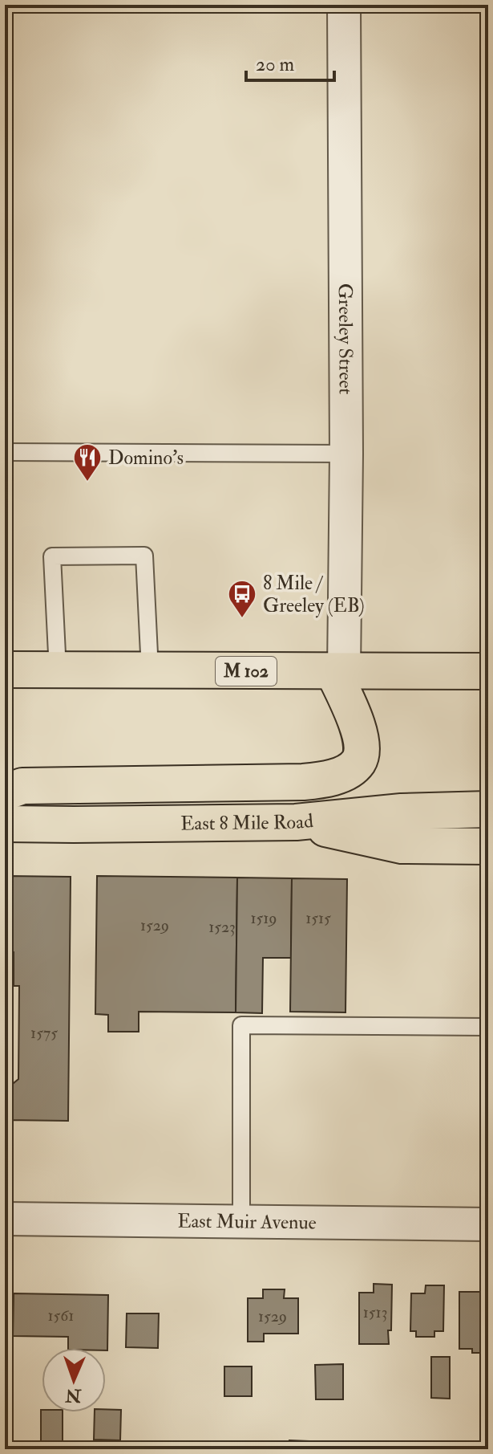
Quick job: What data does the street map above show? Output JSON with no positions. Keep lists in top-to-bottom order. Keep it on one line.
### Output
{"streets":{"highway":["M 102","East 8 Mile Road"],"street":["Greeley Street","East Muir Avenue"]},"crossings":[["Greeley Street","M 102"]],"places":{"restaurant":["Domino's"],"bus stop":["8 Mile / Greeley (EB)"]},"house_numbers":["1519","1515","1529","1523","1575","1513","1561","1529"],"scale_bar":"20 m","north":"bottom"}
